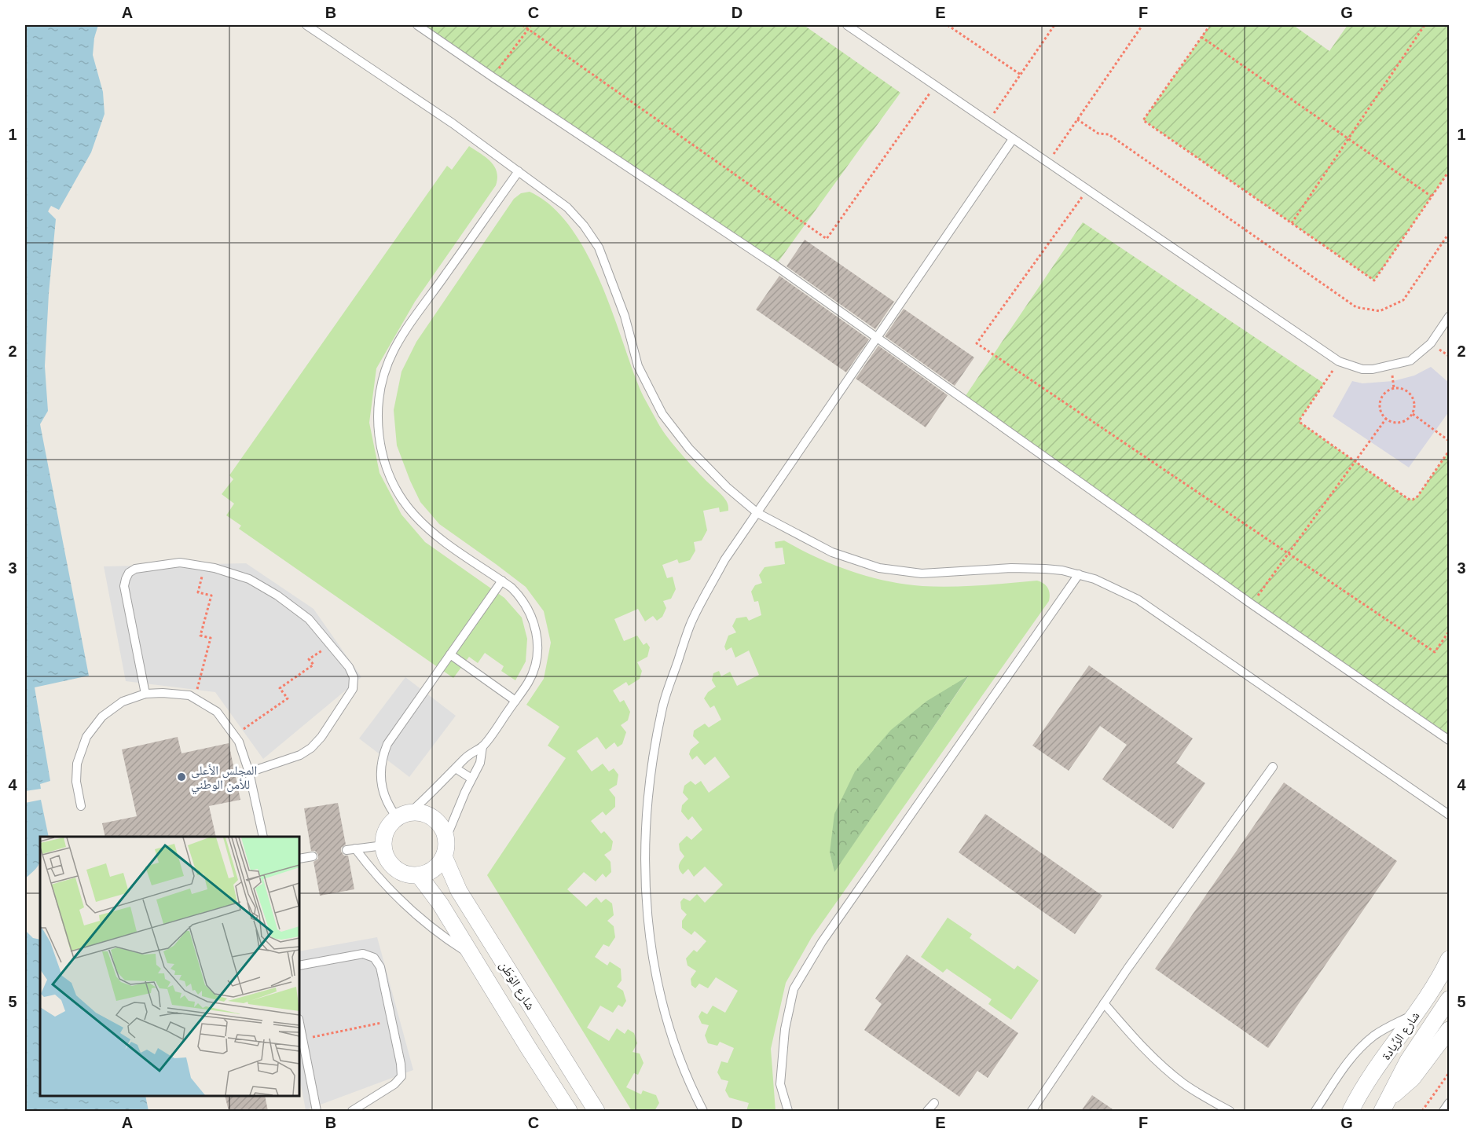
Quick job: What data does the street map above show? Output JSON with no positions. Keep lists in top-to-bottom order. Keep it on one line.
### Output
{"streets":{"street":["شارع الوَطَن","شارع الرِّيادة"]},"places":["المجلس الأعلى للأمن الوطني"],"grid":{"columns":["A","B","C","D","E","F","G"],"rows":["1","2","3","4","5"]}}
